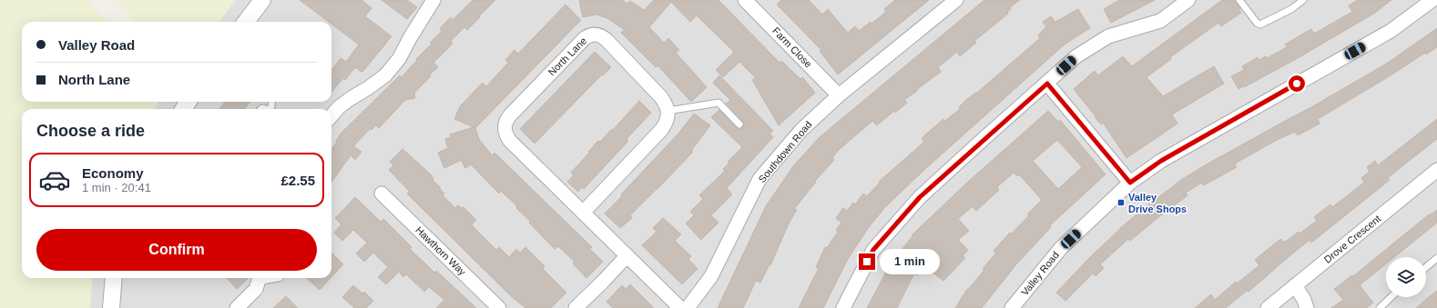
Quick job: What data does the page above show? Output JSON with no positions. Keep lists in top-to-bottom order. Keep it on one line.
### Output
{"streets":{"street":["Farm Close","North Lane","Southdown Road","Drove Crescent","Hawthorn Way","Valley Road"]},"crossings":[["Farm Close","Southdown Road"]],"places":{"transit":["Valley Drive Shops"]},"page":{"banner":["Valley Road","North Lane"],"heading":"Choose a ride","list":[{"name":"Economy","note":"1 min · 20:41","value":"£2.55"}],"buttons":"Confirm","bubble":"1 min"}}
